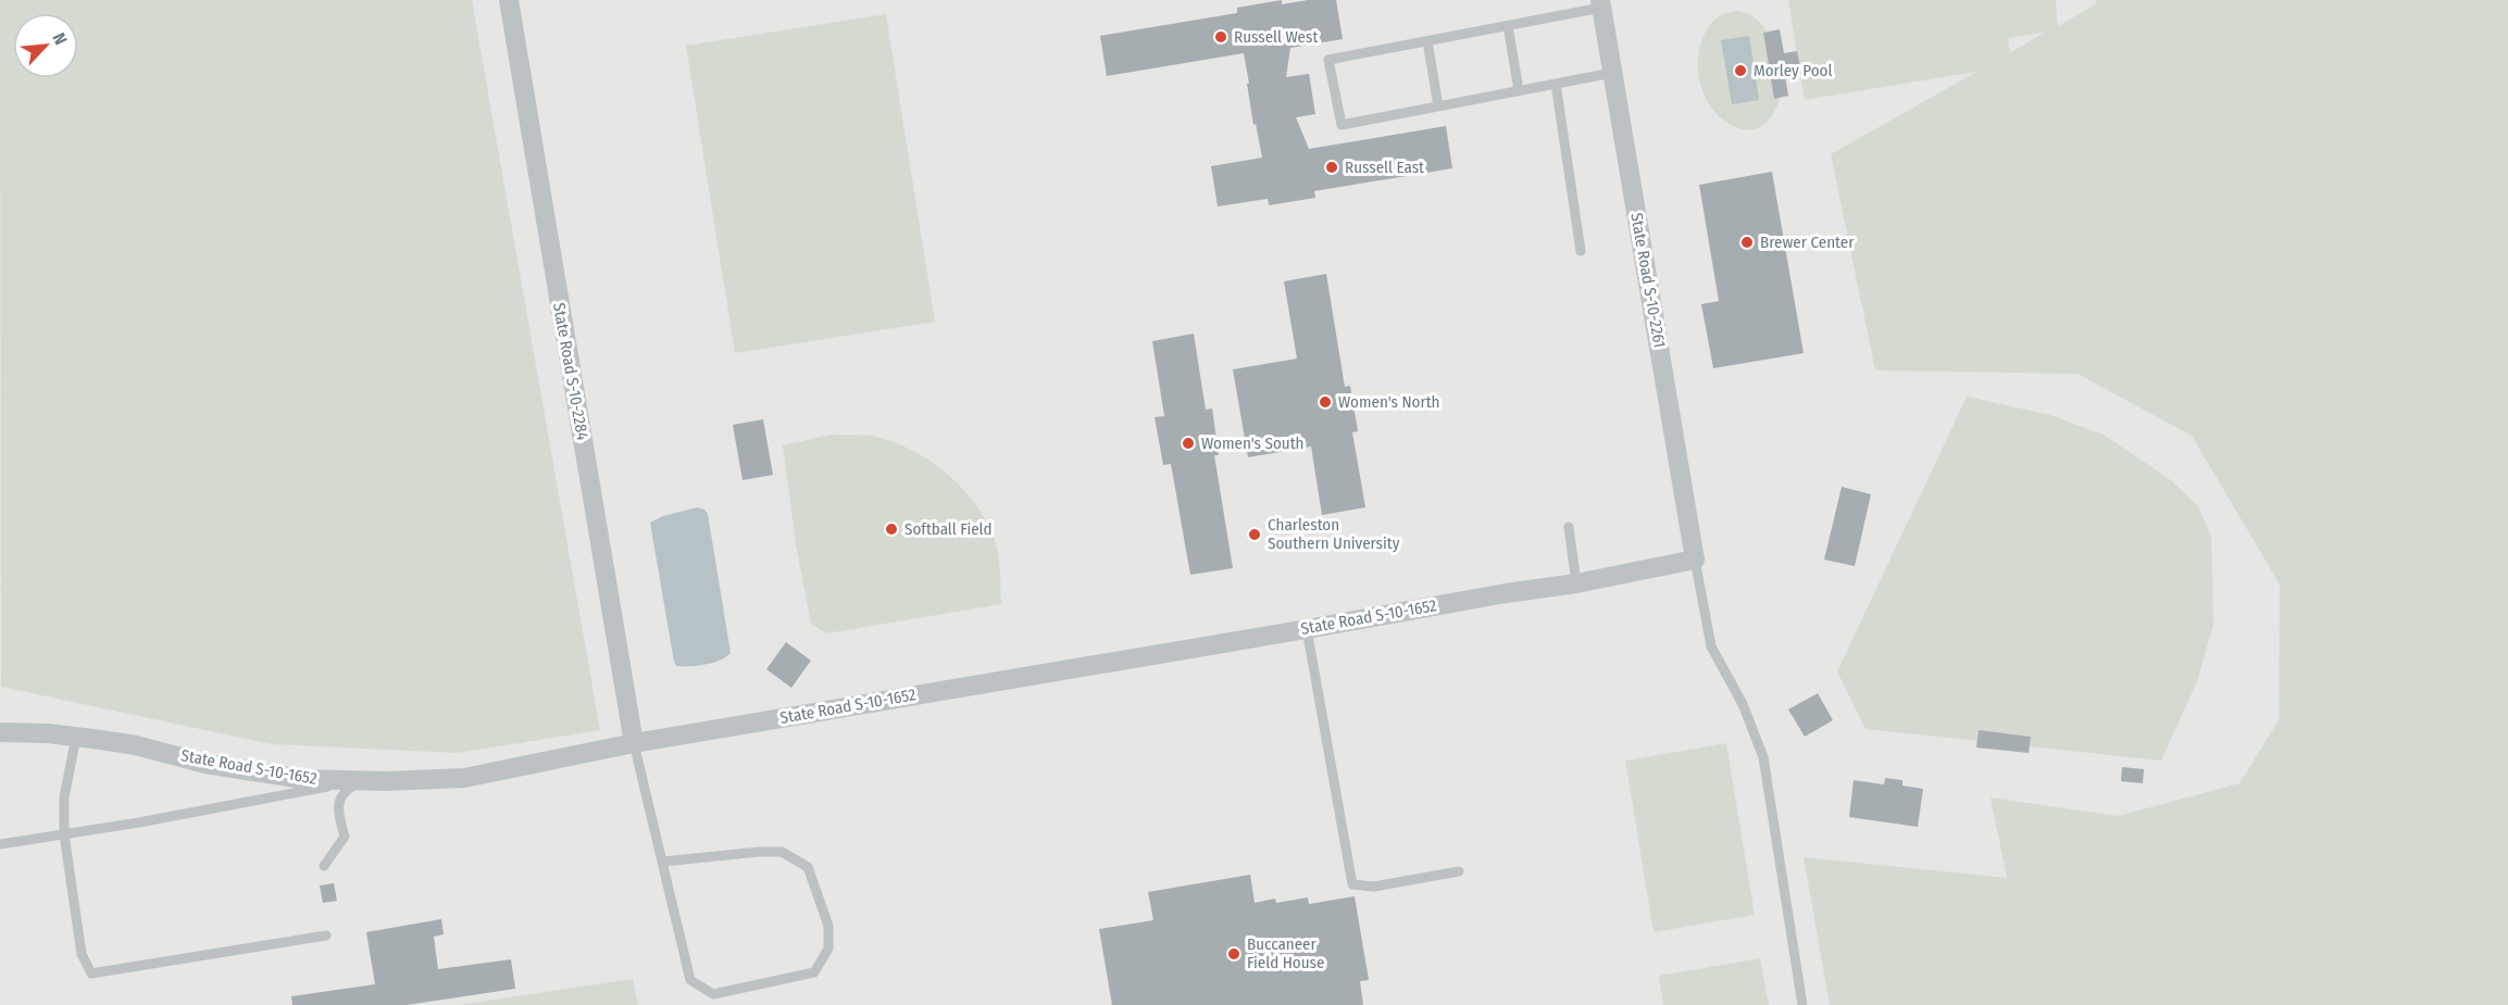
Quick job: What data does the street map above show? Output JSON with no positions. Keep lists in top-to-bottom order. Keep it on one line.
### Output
{"streets":{"street":["State Road S-10-2261","State Road S-10-2284","State Road S-10-1652"]},"crossings":[["State Road S-10-2261","State Road S-10-1652"],["State Road S-10-2284","State Road S-10-1652"]],"places":["Russell West","Morley Pool","Russell East","Brewer Center","Women's North","Women's South","Softball Field","Charleston Southern University","Buccaneer Field House"],"north":"top right"}
